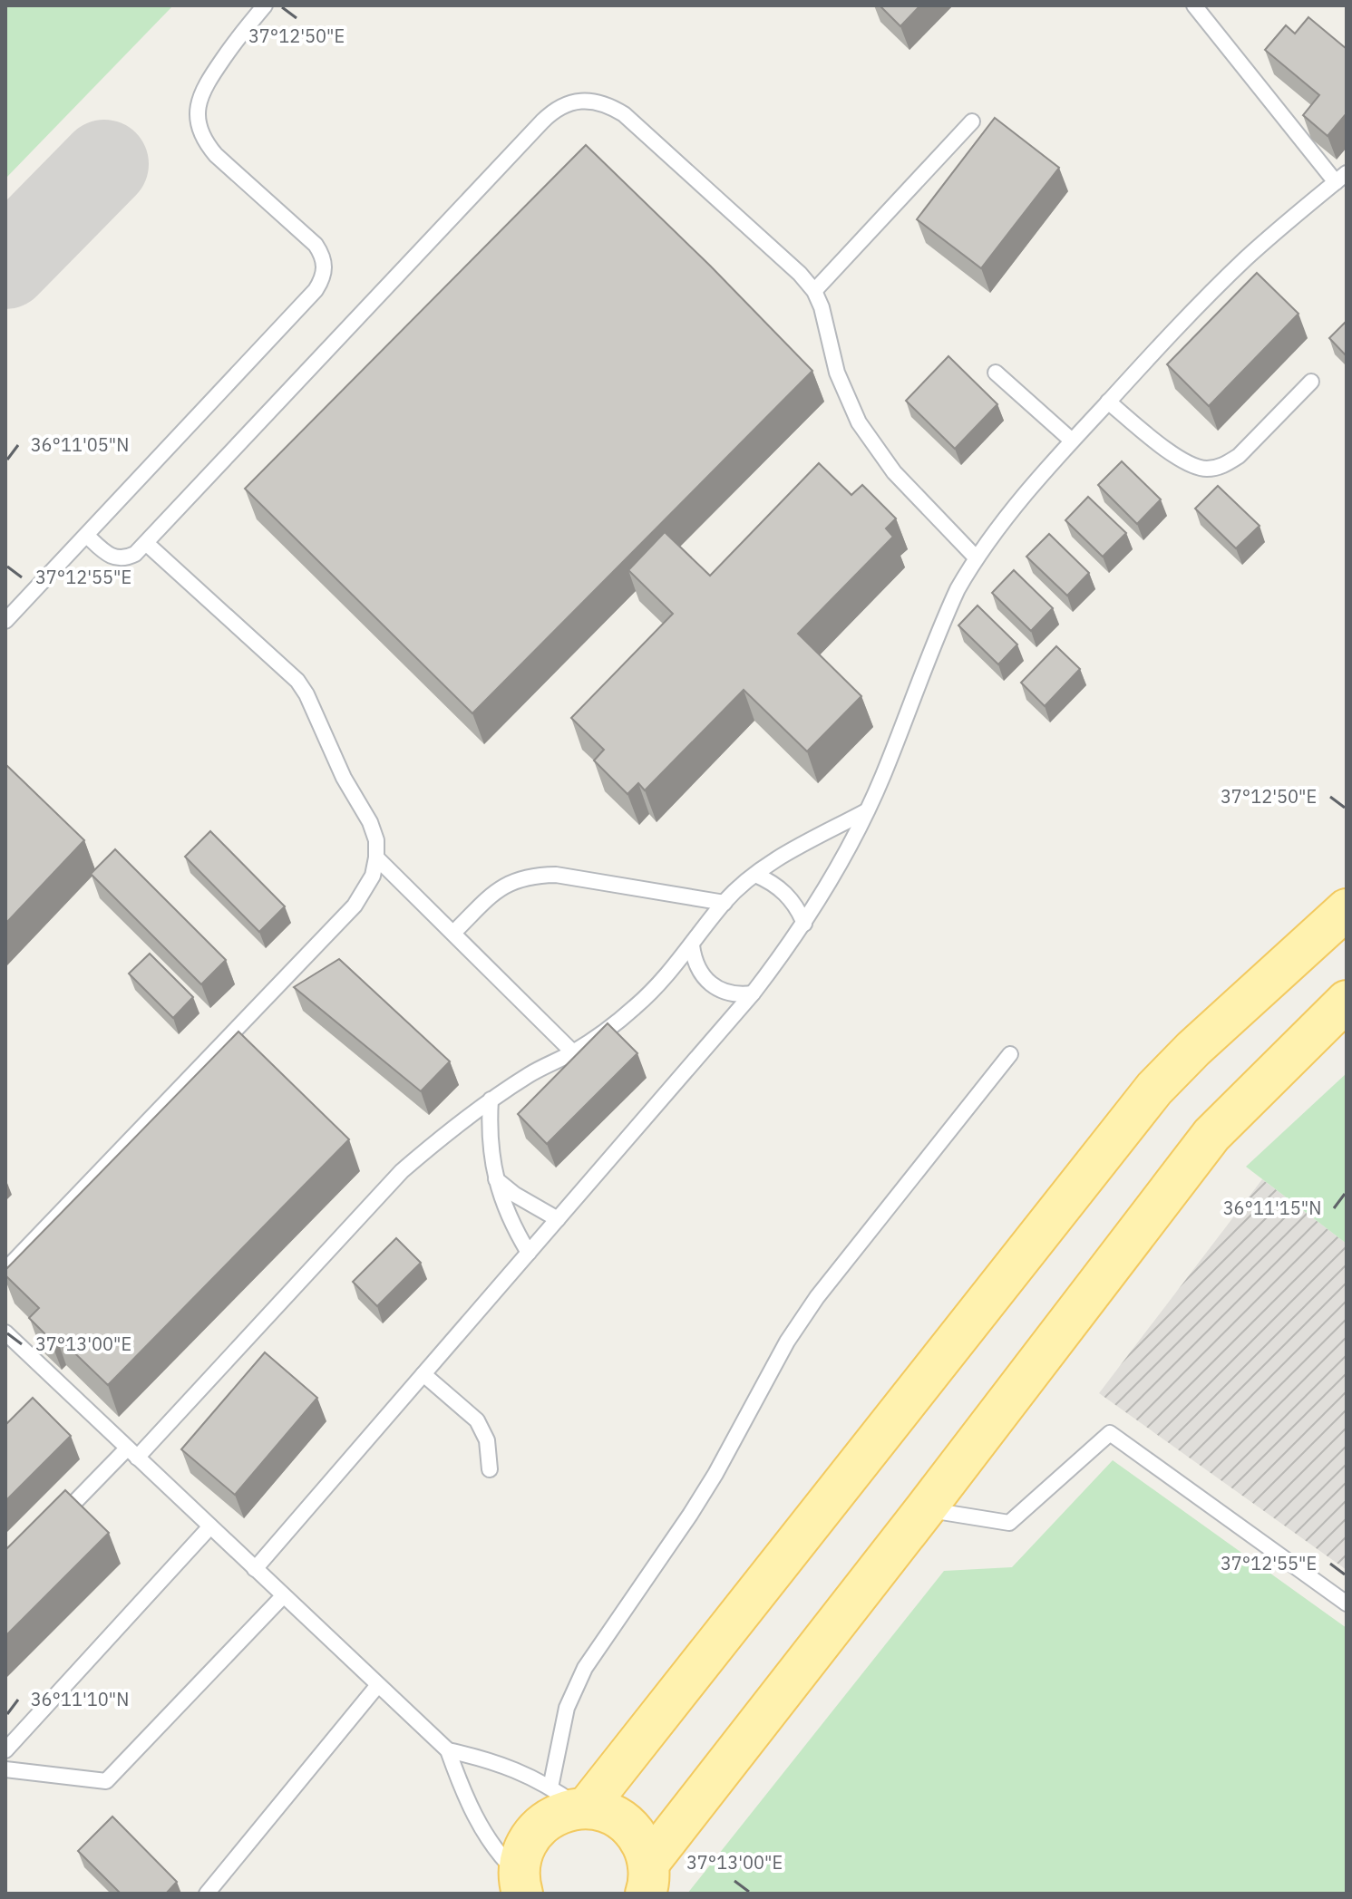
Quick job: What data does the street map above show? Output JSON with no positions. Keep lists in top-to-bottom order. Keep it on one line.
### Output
{"coordinates":["37°12'50\"E","36°11'05\"N","37°12'55\"E","36°11'15\"N","37°13'00\"E","36°11'10\"N"]}
